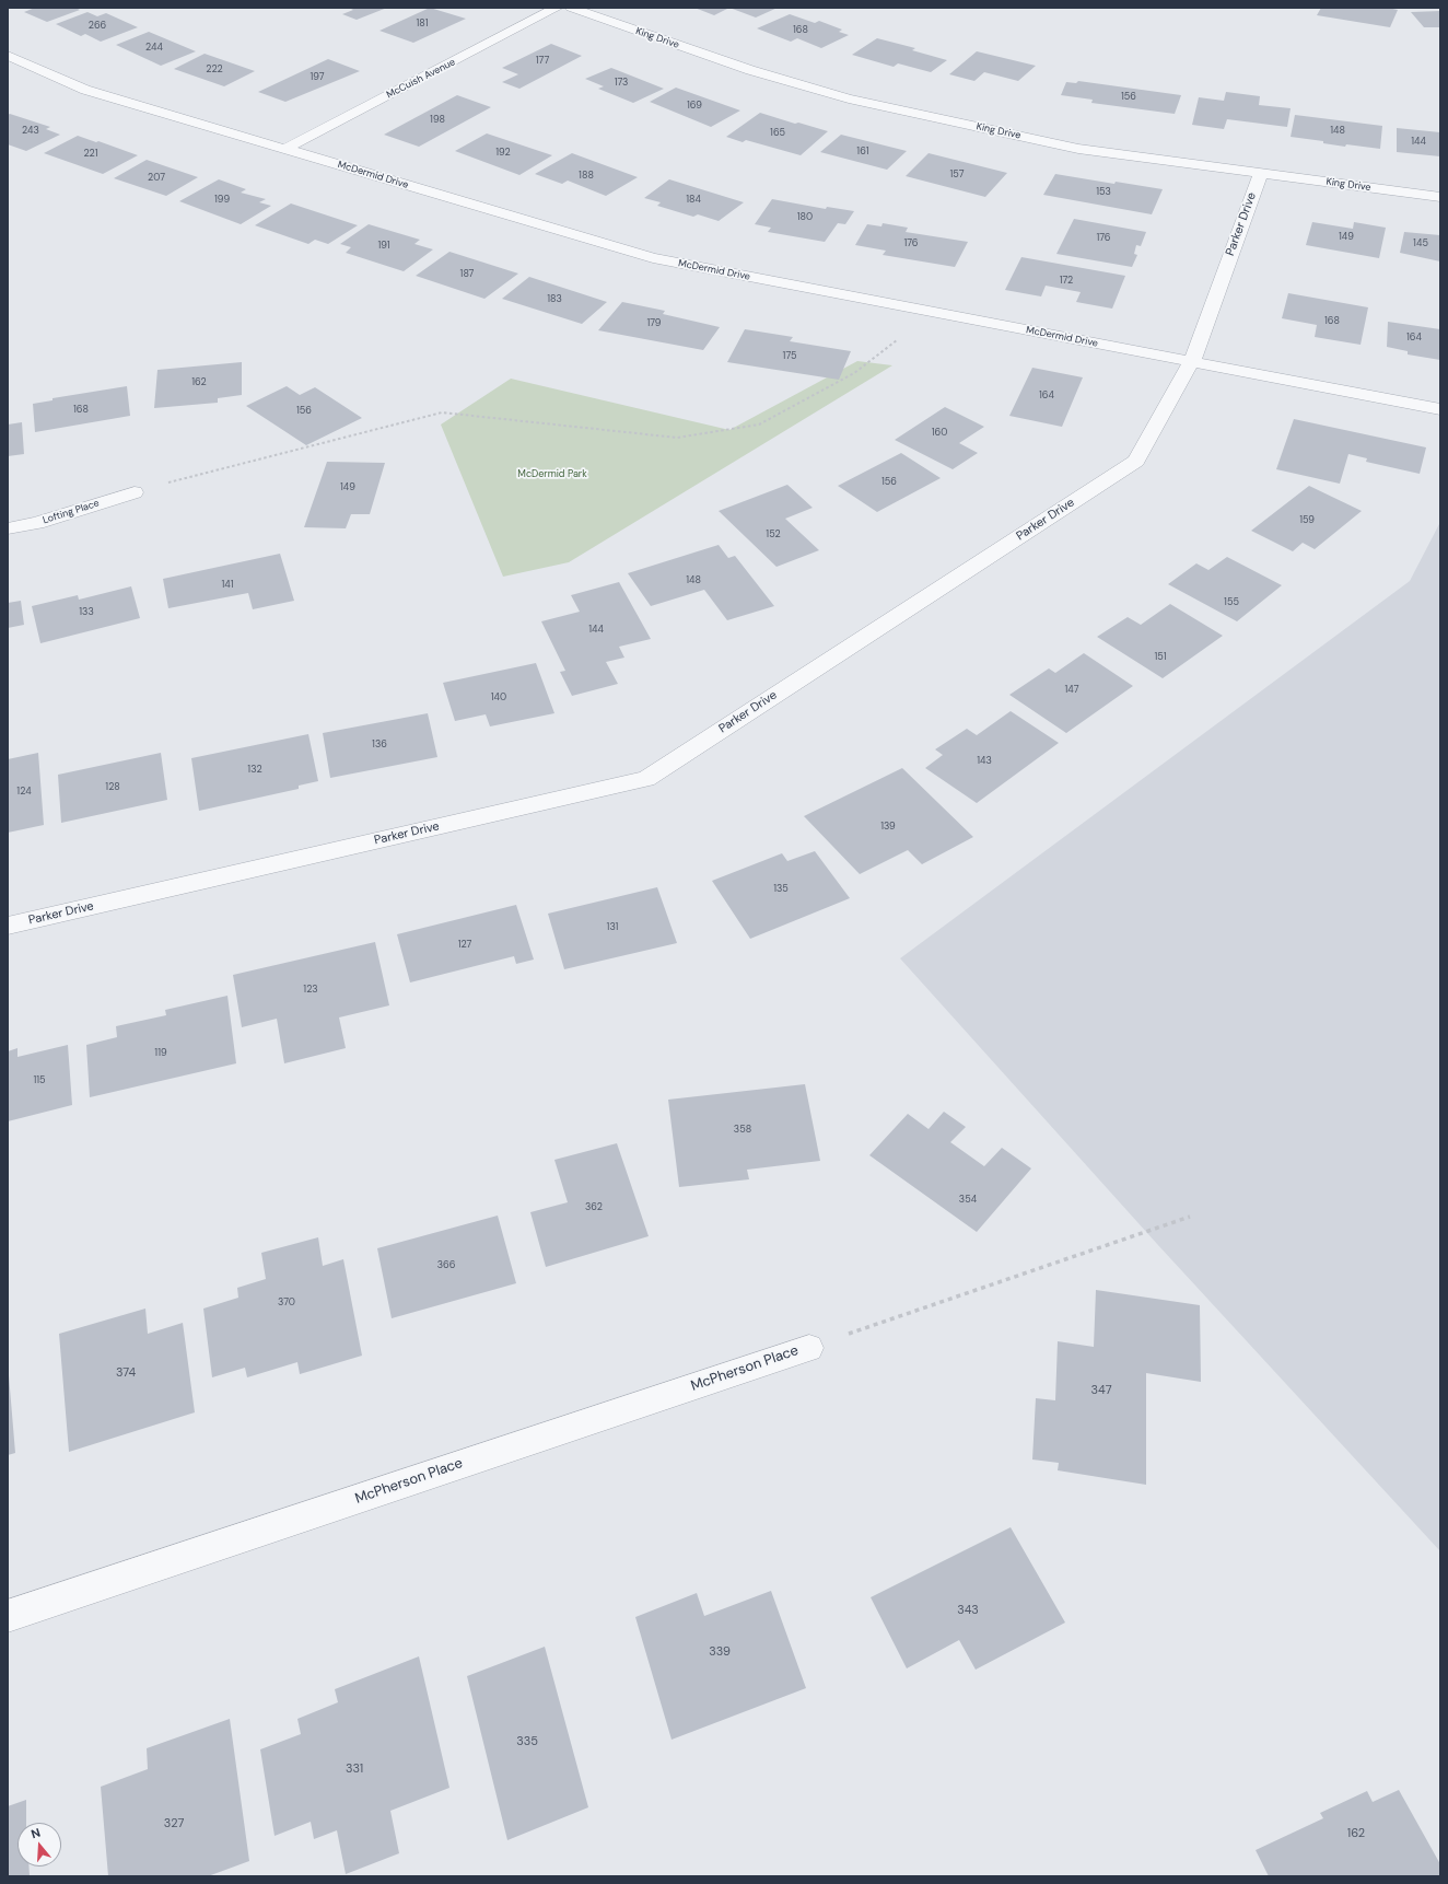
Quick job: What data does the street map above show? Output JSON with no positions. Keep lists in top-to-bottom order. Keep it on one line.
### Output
{"streets":{"street":["King Drive","McCuish Avenue","McDermid Drive","Parker Drive","Lofting Place","McPherson Place"]},"crossings":[["King Drive","Parker Drive"],["McCuish Avenue","McDermid Drive"],["McDermid Drive","Parker Drive"]],"parks":["McDermid Park"],"house_numbers":["181","266","168","244","177","222","197","173","156","169","198","243","148","165","144","161","192","221","157","188","207","153","199","184","180","149","176","176","145","191","187","172","183","168","179","164","175","162","164","168","156","160","156","149","159","152","148","141","155","133","144","151","147","140","136","143","132","128","124","139","135","131","127","123","119","115","358","354","362","366","370","374","347","343","339","335","331","327","162"],"north":"top"}
